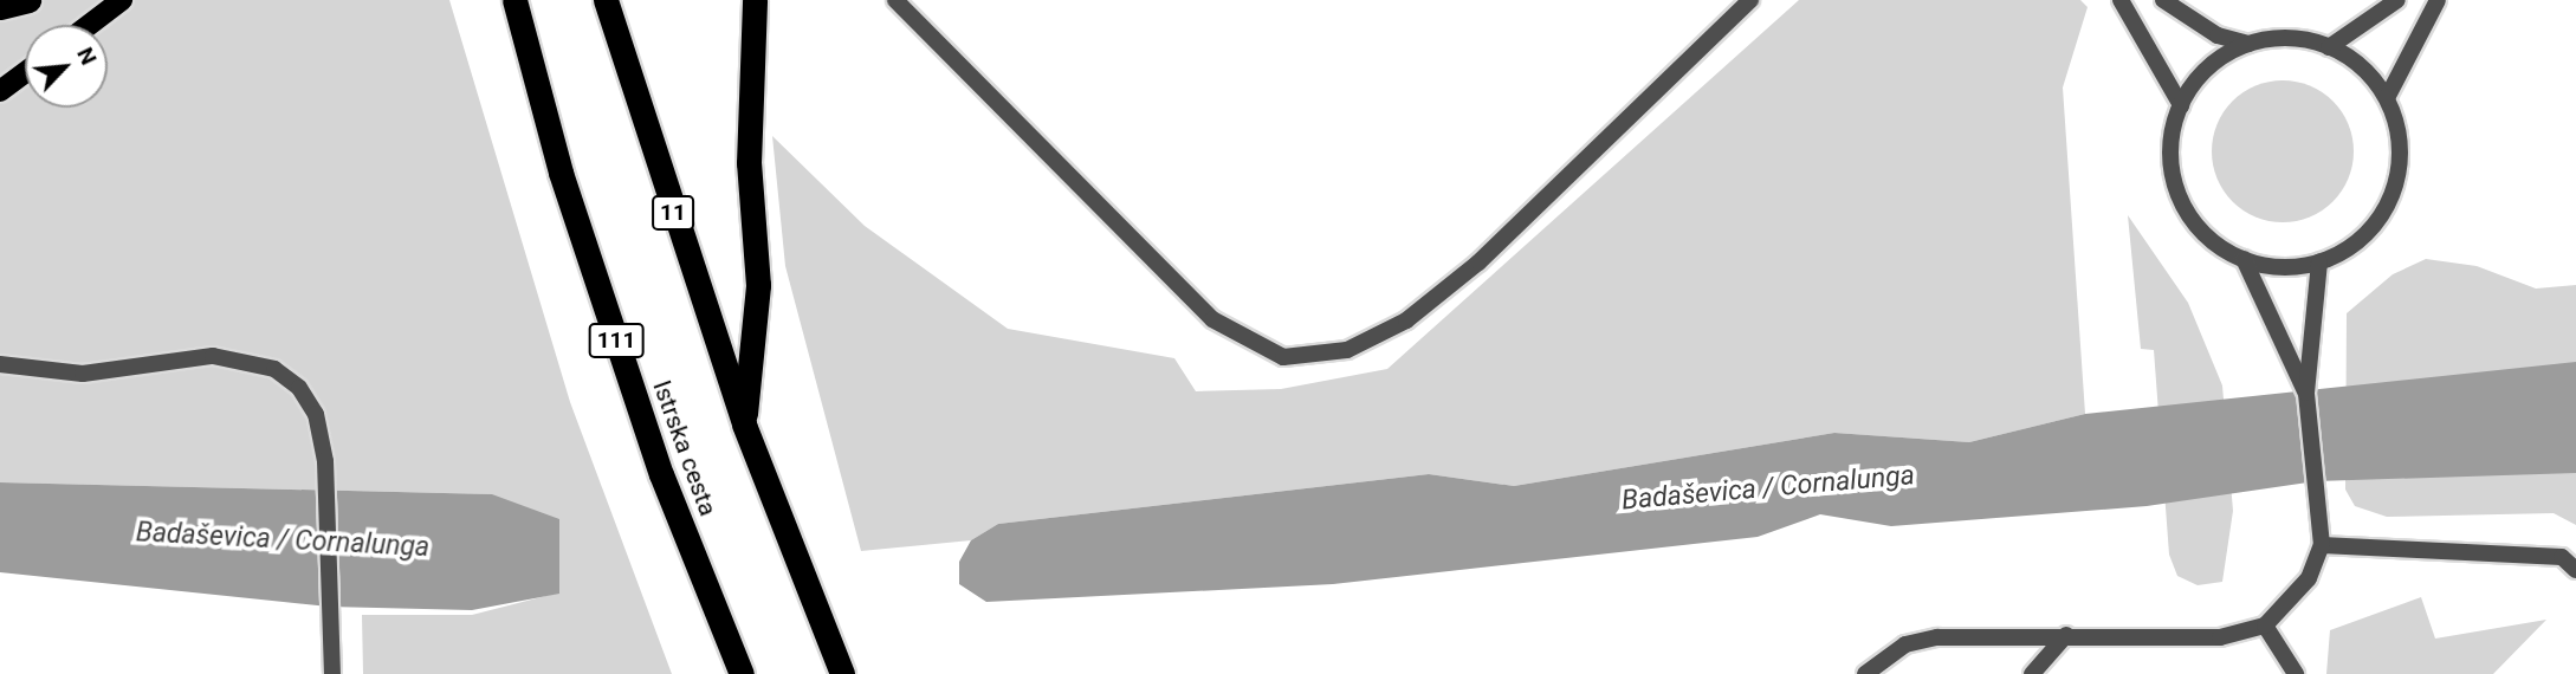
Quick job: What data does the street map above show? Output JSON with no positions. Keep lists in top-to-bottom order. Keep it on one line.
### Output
{"streets":{"highway":["11","111","Istrska cesta"]},"water":["Badaševica / Cornalunga"],"north":"top right"}
